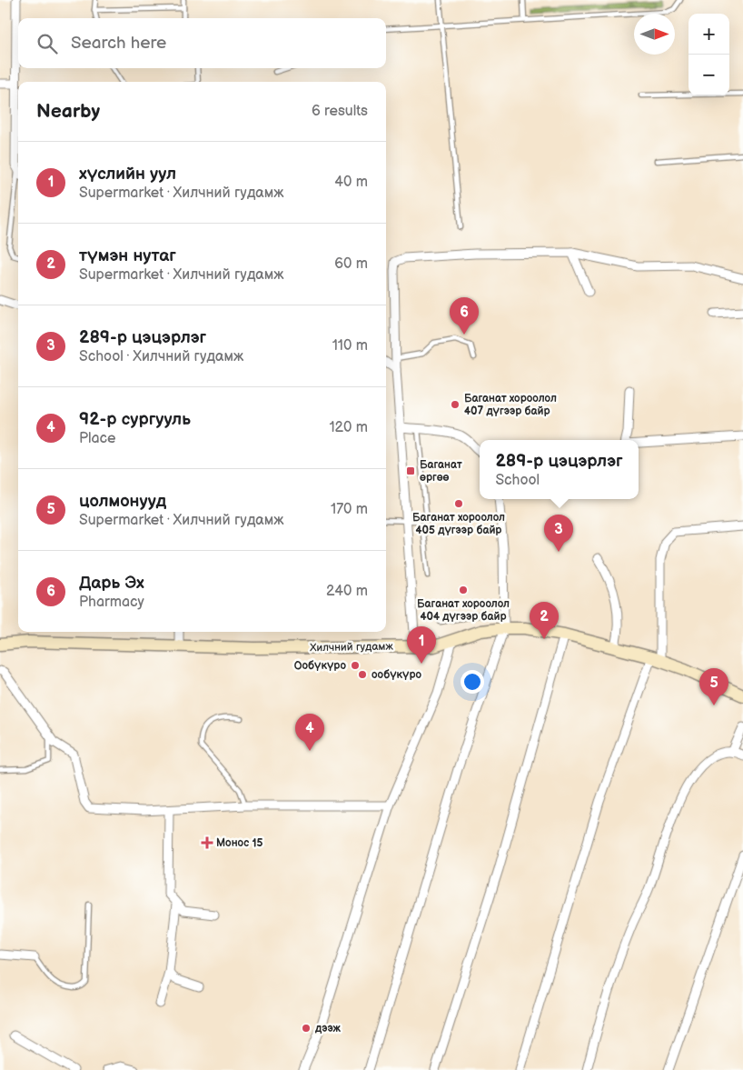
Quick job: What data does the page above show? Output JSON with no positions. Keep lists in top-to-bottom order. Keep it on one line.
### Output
{"streets":{"main road":["Хилчний гудамж"]},"places":{"other":["Баганат хороолол 407 дүгээр байр","Баганат хороолол 405 дүгээр байр","Баганат хороолол 404 дүгээр байр","Ообүкүро","ообүкүро","дээж"],"transit":["Баганат өргөө"],"health":["Монос 15"]},"north":"right","page":{"map_buttons":["+","−"],"search":"Search here","heading":["Nearby","6 results"],"list":[{"mark":"1","name":"хүслийн уул","note":"Supermarket · Хилчний гудамж","value":"40 m"},{"mark":"2","name":"түмэн нутаг","note":"Supermarket · Хилчний гудамж","value":"60 m"},{"mark":"3","name":"289-р цэцэрлэг","note":"School · Хилчний гудамж","value":"110 m"},{"mark":"4","name":"92-р сургууль","note":"Place","value":"120 m"},{"mark":"5","name":"цолмонууд","note":"Supermarket · Хилчний гудамж","value":"170 m"},{"mark":"6","name":"Дарь Эх","note":"Pharmacy","value":"240 m"}],"pins":["6","3","2","1","5","4"],"popup":["289-р цэцэрлэг","School"]}}
